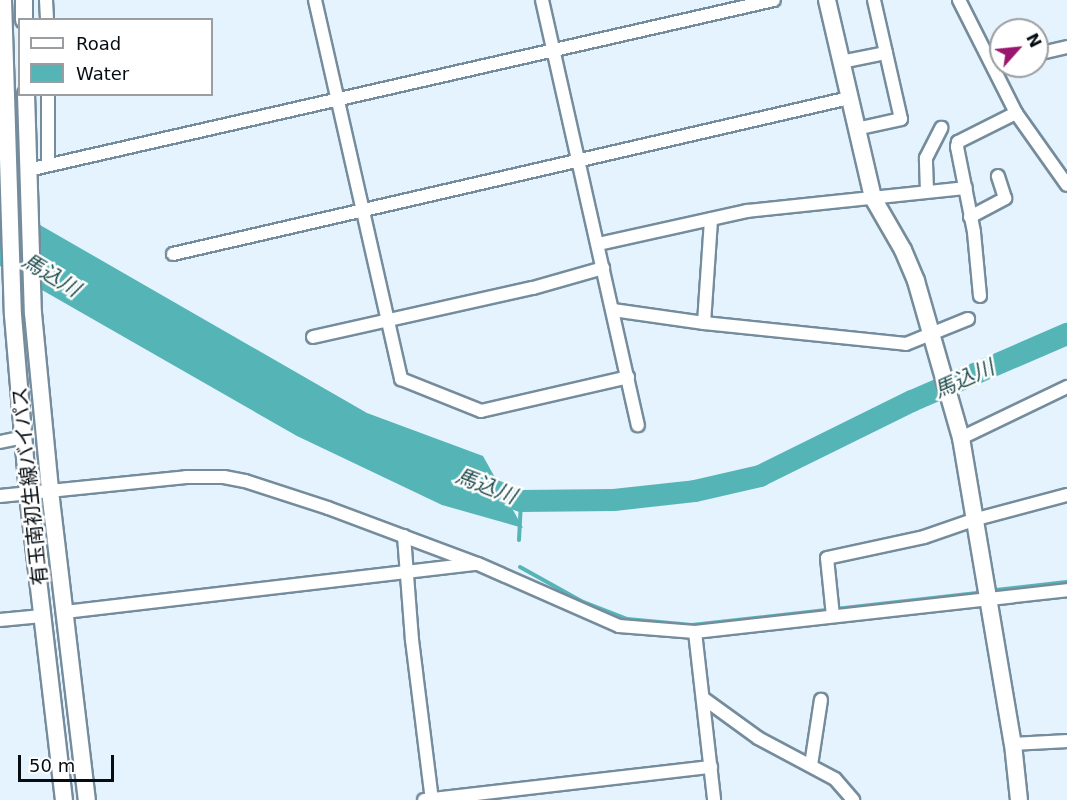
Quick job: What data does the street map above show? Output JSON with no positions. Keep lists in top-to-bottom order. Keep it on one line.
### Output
{"streets":{"street":["有玉南初生線バイパス"]},"water":["馬込川"],"legend":["Road","Water"],"scale_bar":"50 m","north":"top right"}
